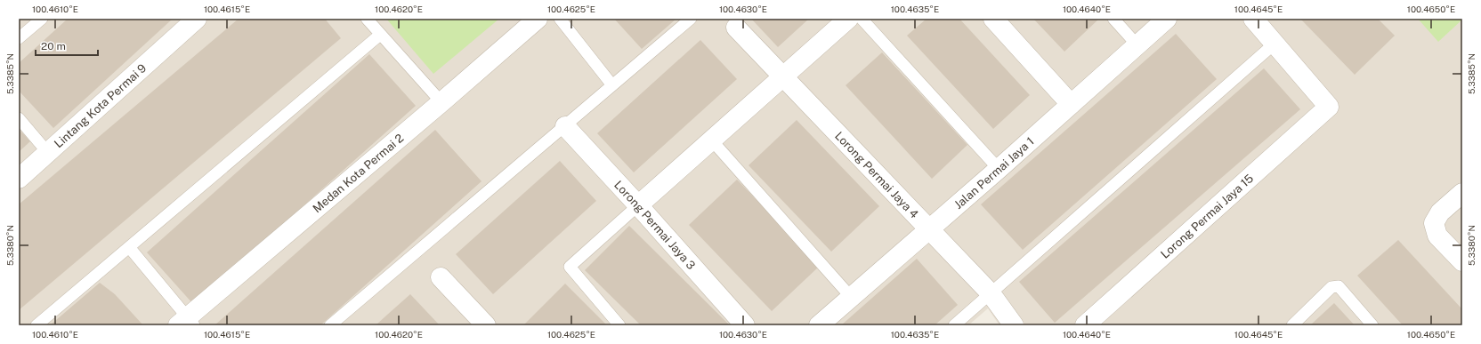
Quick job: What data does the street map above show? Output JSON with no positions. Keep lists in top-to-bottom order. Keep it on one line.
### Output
{"streets":{"street":["Lintang Kota Permai 9","Medan Kota Permai 2","Jalan Permai Jaya 1","Lorong Permai Jaya 4","Lorong Permai Jaya 15","Lorong Permai Jaya 3"]},"crossings":[["Jalan Permai Jaya 1","Lorong Permai Jaya 4"]],"scale_bar":"20 m","coordinates":["100.4610°E","100.4615°E","100.4620°E","100.4625°E","100.4630°E","100.4635°E","100.4640°E","100.4645°E","100.4650°E","5.3385°N","5.3380°N"]}
